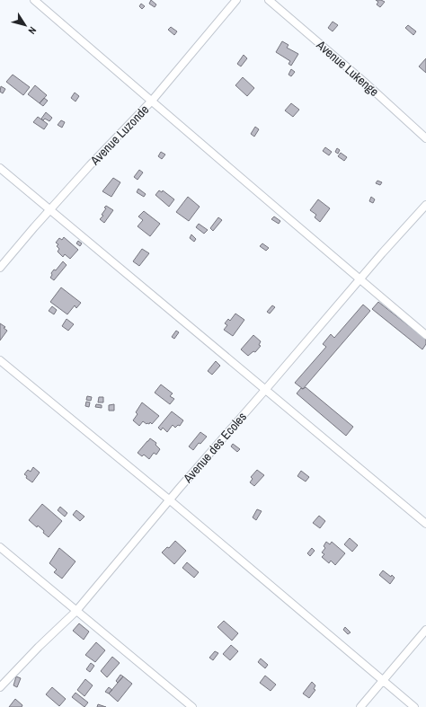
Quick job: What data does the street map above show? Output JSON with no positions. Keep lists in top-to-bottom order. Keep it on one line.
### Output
{"streets":{"street":["Avenue Lukenge","Avenue Luzonde","Avenue des Ecoles"]},"north":"bottom right"}
